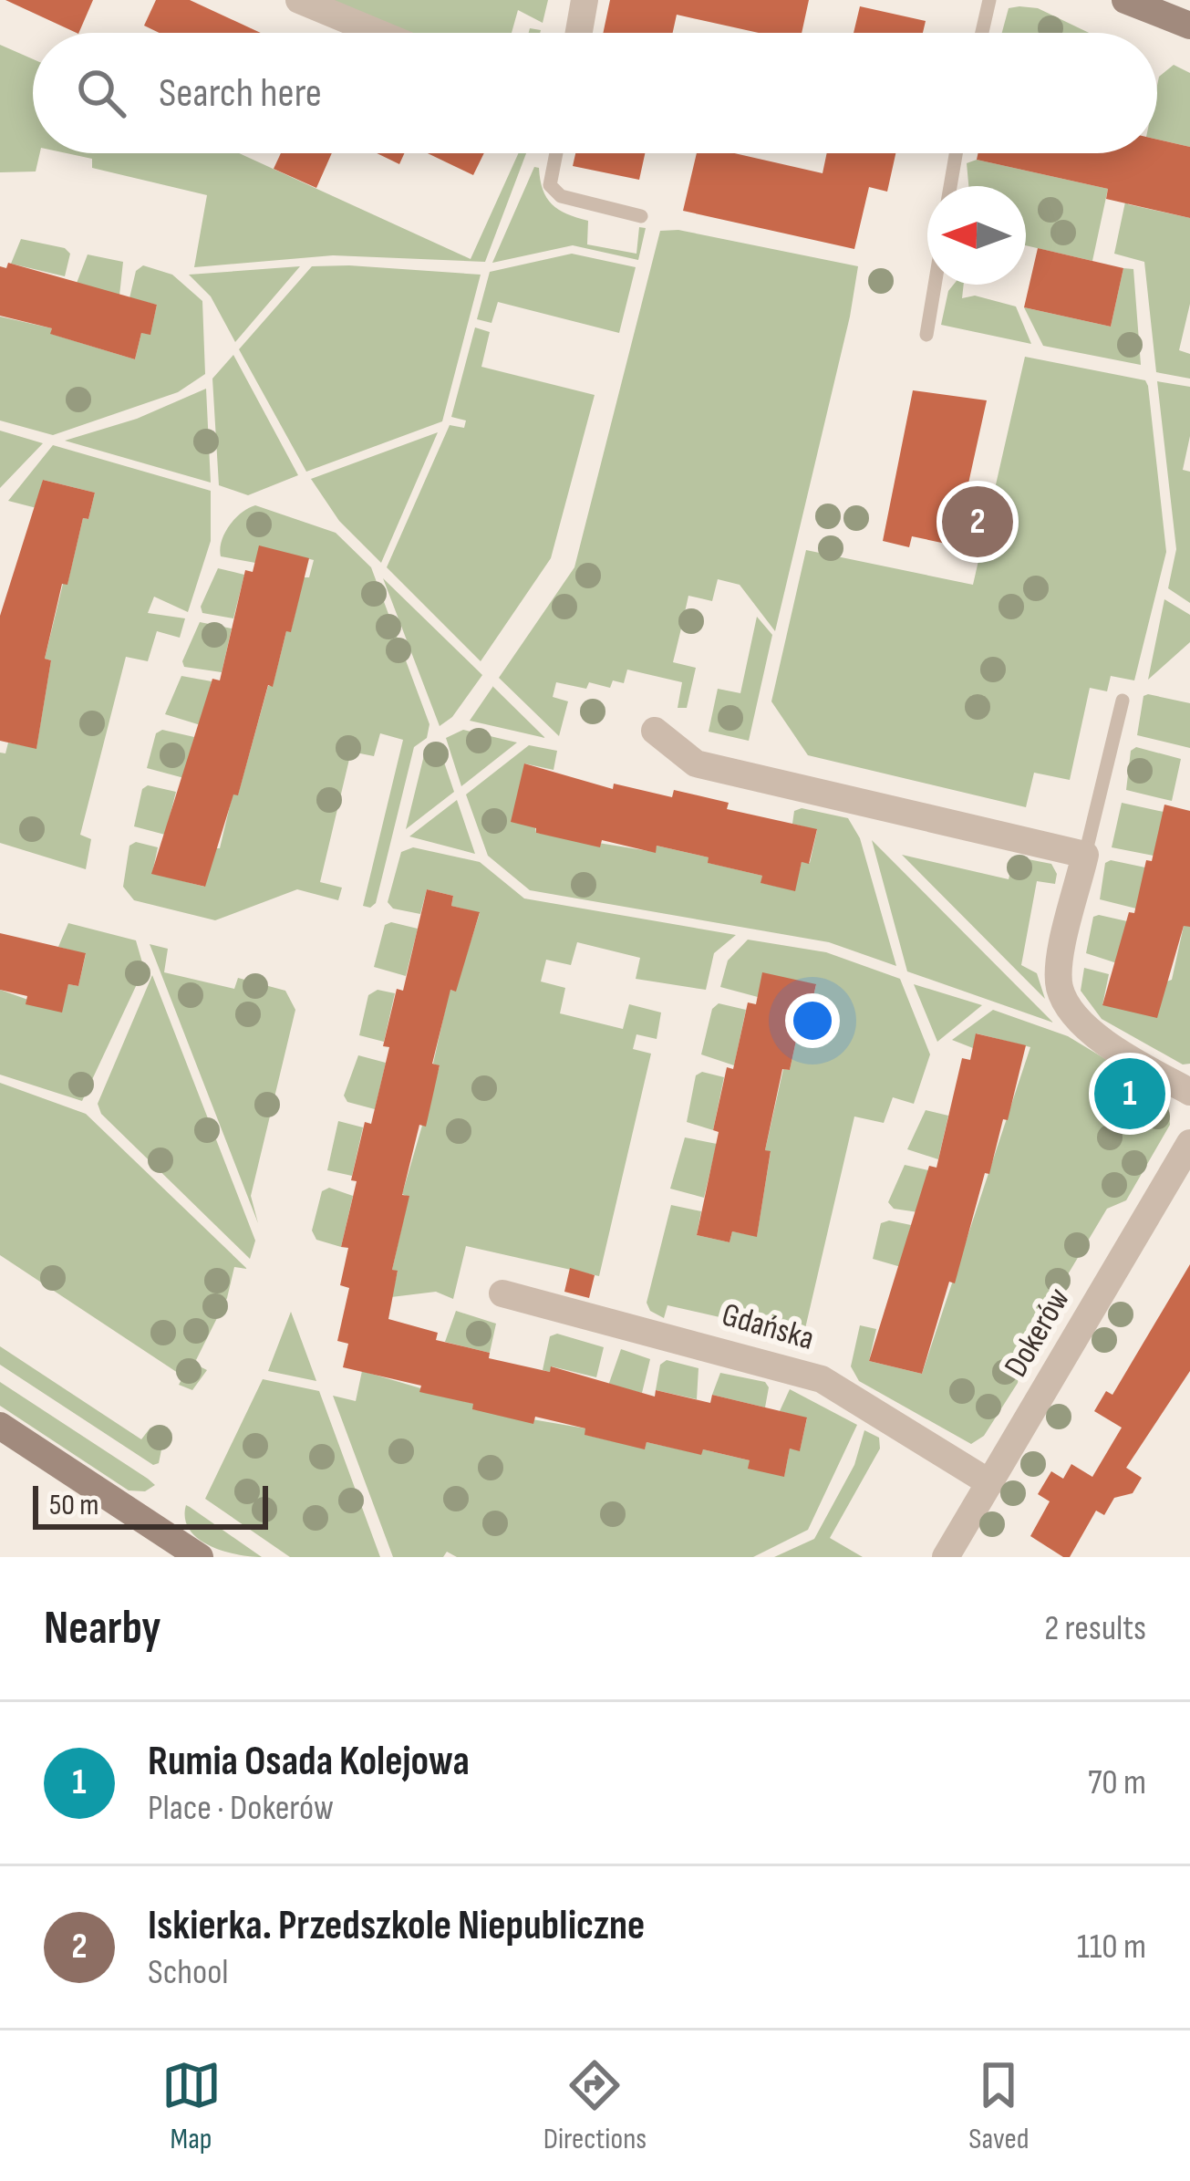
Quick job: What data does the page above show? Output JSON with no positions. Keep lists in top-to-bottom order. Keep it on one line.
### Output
{"streets":{"street":["Gdańska","Dokerów"]},"crossings":[["Gdańska","Dokerów"]],"scale_bar":"50 m","north":"left","page":{"search":"Search here","pins":["2","1"],"scale":"50 m","heading":["Nearby","2 results"],"list":[{"mark":"1","name":"Rumia Osada Kolejowa","note":"Place · Dokerów","value":"70 m"},{"mark":"2","name":"Iskierka. Przedszkole Niepubliczne","note":"School","value":"110 m"}],"nav":["Map","Directions","Saved"]}}
